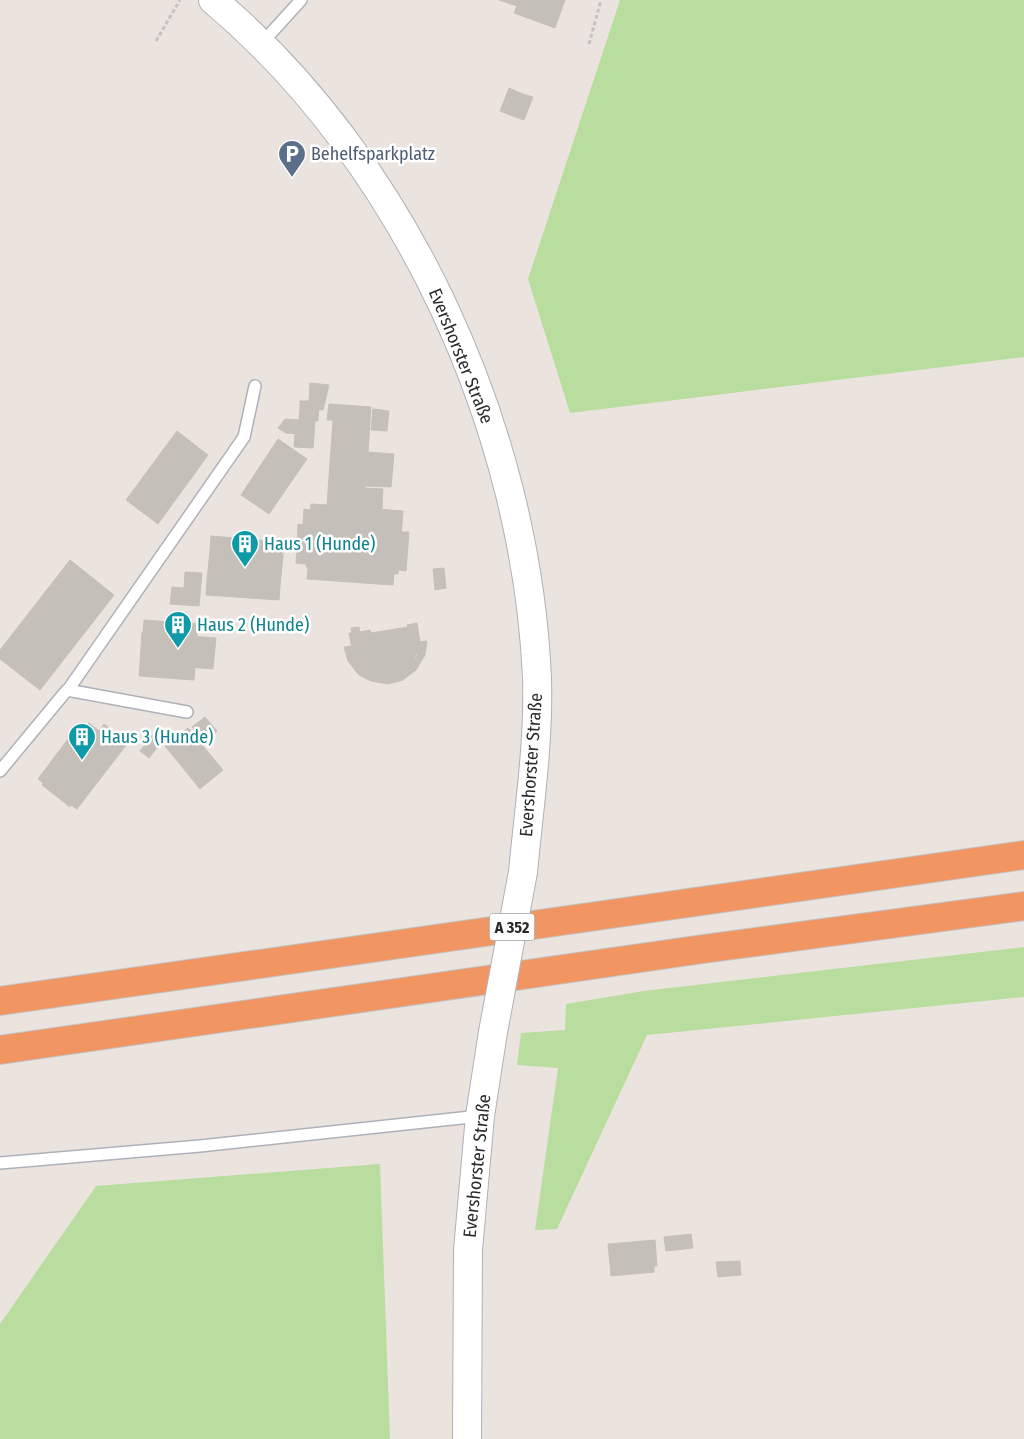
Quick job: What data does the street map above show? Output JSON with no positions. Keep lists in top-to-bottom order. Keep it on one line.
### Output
{"streets":{"highway":["A 352"],"street":["Evershorster Straße"]},"places":{"parking":["Behelfsparkplatz"],"building":["Haus 1 (Hunde)","Haus 2 (Hunde)","Haus 3 (Hunde)"]}}
